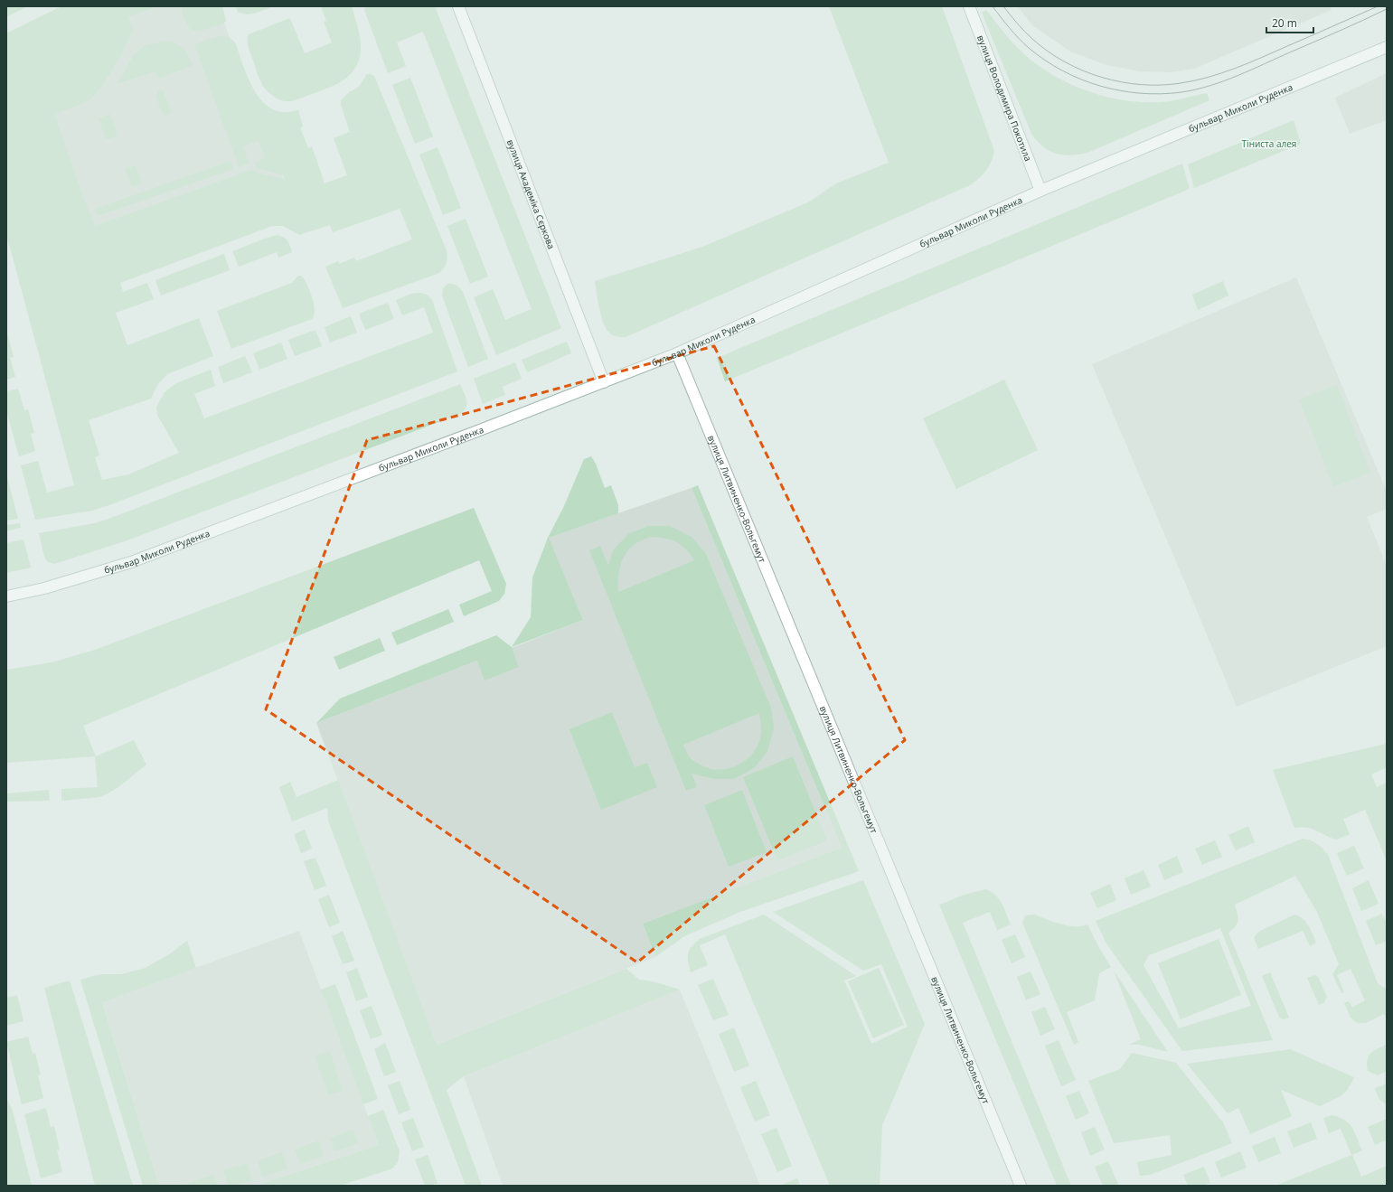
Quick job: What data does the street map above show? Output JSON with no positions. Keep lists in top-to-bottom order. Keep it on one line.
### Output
{"streets":{"street":["вулиця Володимира Покотила","бульвар Миколи Руденка","вулиця Академіка Сєркова","вулиця Литвиненко-Вольгемут"]},"crossings":[["вулиця Володимира Покотила","бульвар Миколи Руденка"],["бульвар Миколи Руденка","вулиця Академіка Сєркова"],["бульвар Миколи Руденка","вулиця Литвиненко-Вольгемут"]],"parks":["Тіниста алея"],"scale_bar":"20 m"}
